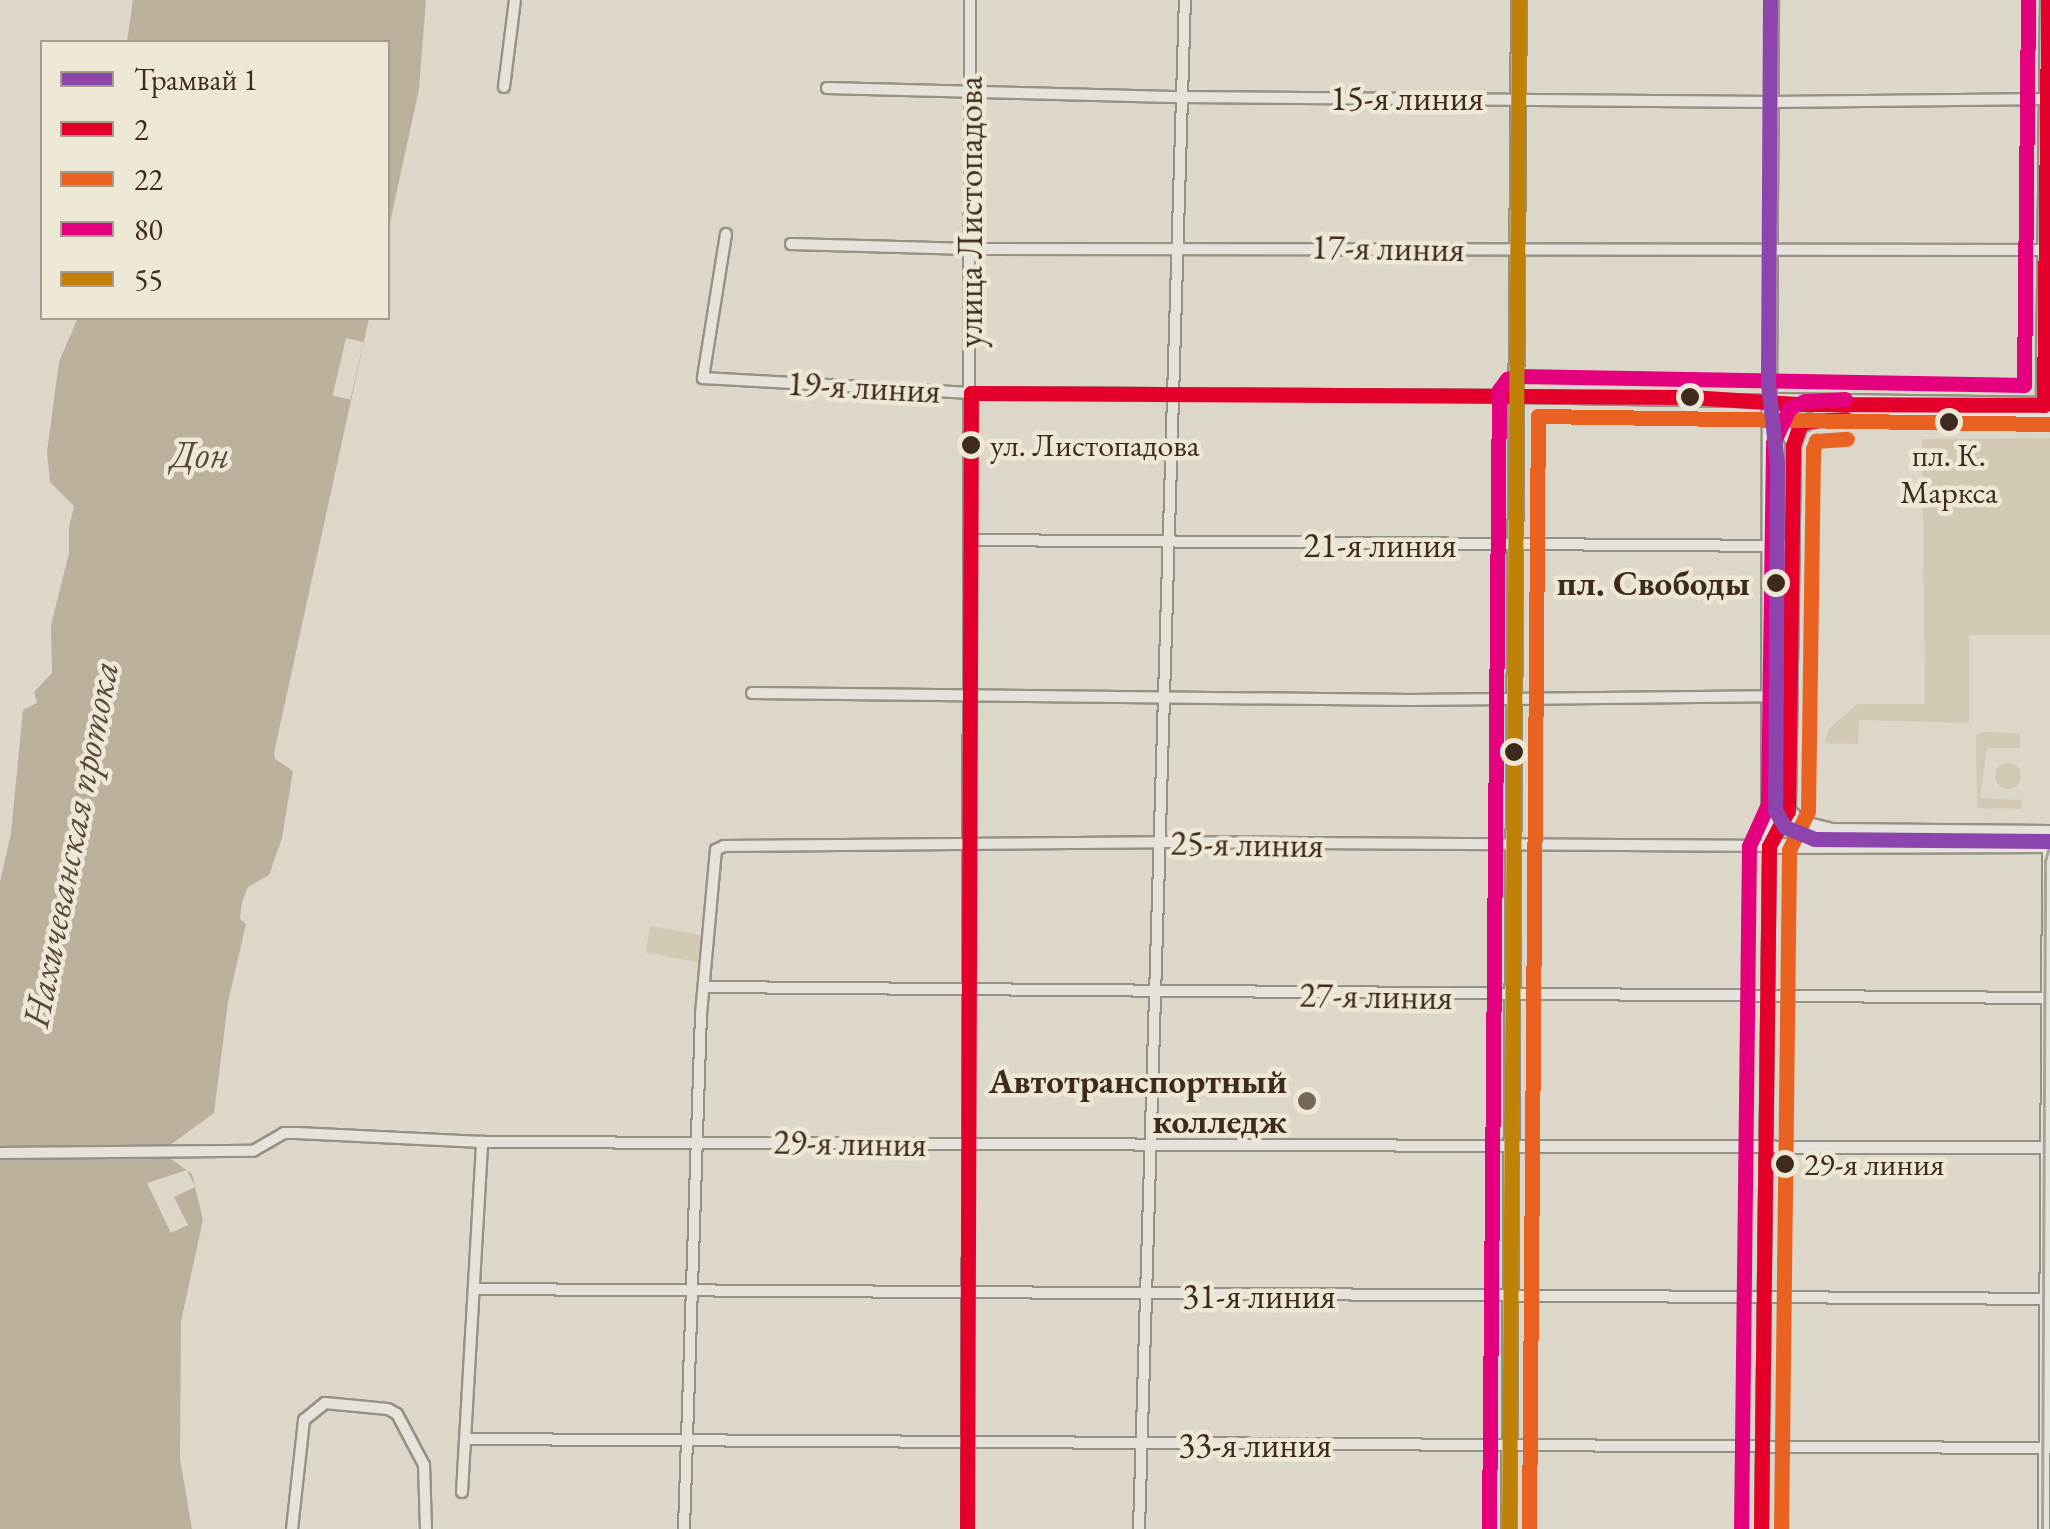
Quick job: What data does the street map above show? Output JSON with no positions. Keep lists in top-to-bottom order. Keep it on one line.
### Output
{"streets":{"street":["15-я линия","улица Листопадова","17-я линия","19-я линия","21-я линия","25-я линия","27-я линия","29-я линия","31-я линия","33-я линия"]},"crossings":[["15-я линия","улица Листопадова"],["улица Листопадова","17-я линия"],["улица Листопадова","19-я линия"],["улица Листопадова","21-я линия"],["улица Листопадова","25-я линия"],["улица Листопадова","27-я линия"],["улица Листопадова","29-я линия"],["улица Листопадова","31-я линия"],["улица Листопадова","33-я линия"],["25-я линия","27-я линия"]],"water":["Дон","Нахичеванская протока"],"places":["пл. К. Маркса","ул. Листопадова","пл. Свободы","Автотранспортный колледж","29-я линия"],"lines":["tram line 1","transit line 2","transit line 80","transit line 55","transit line 22"],"legend":["Трамвай 1","2","22","80","55"]}
